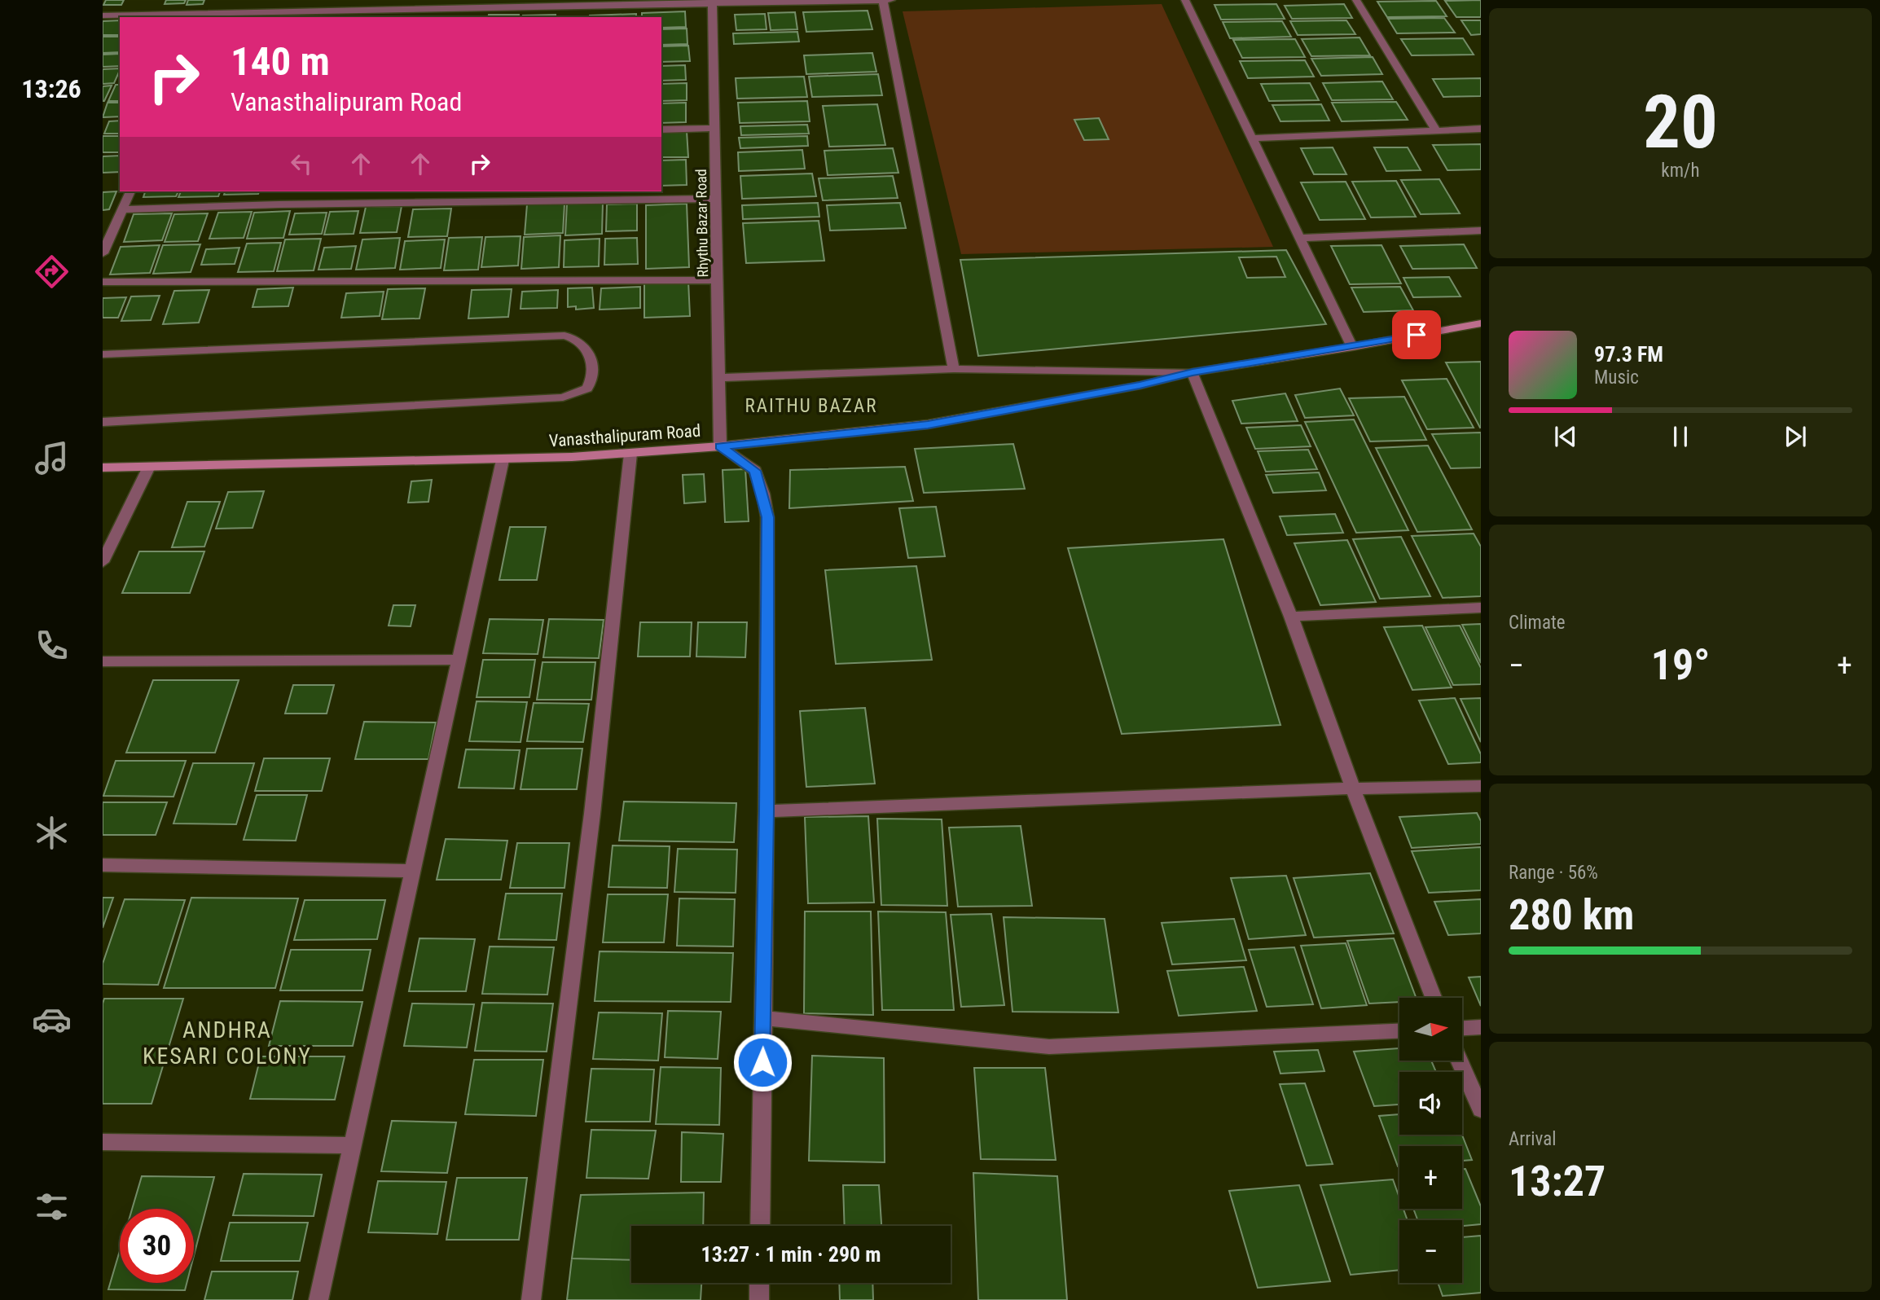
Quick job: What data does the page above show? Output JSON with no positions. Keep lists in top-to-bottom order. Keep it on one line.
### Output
{"streets":{"street":["Rhythu Bazar Road","Vanasthalipuram Road"]},"crossings":[["Rhythu Bazar Road","Vanasthalipuram Road"]],"districts":["RAITHU BAZAR","ANDHRA KESARI COLONY"],"north":"right","page":{"tabs":"13:26","tile":[["20","km/h"],"Climate",["Range · 56%","280 km"],["Arrival","13:27"]],"turn":["140 m","Vanasthalipuram Road"],"song":["97.3 FM","Music"],"heat":["−","19°","+"],"map_buttons":["+","−"],"limit":"30","trip":"13:27 · 1 min · 290 m"}}
